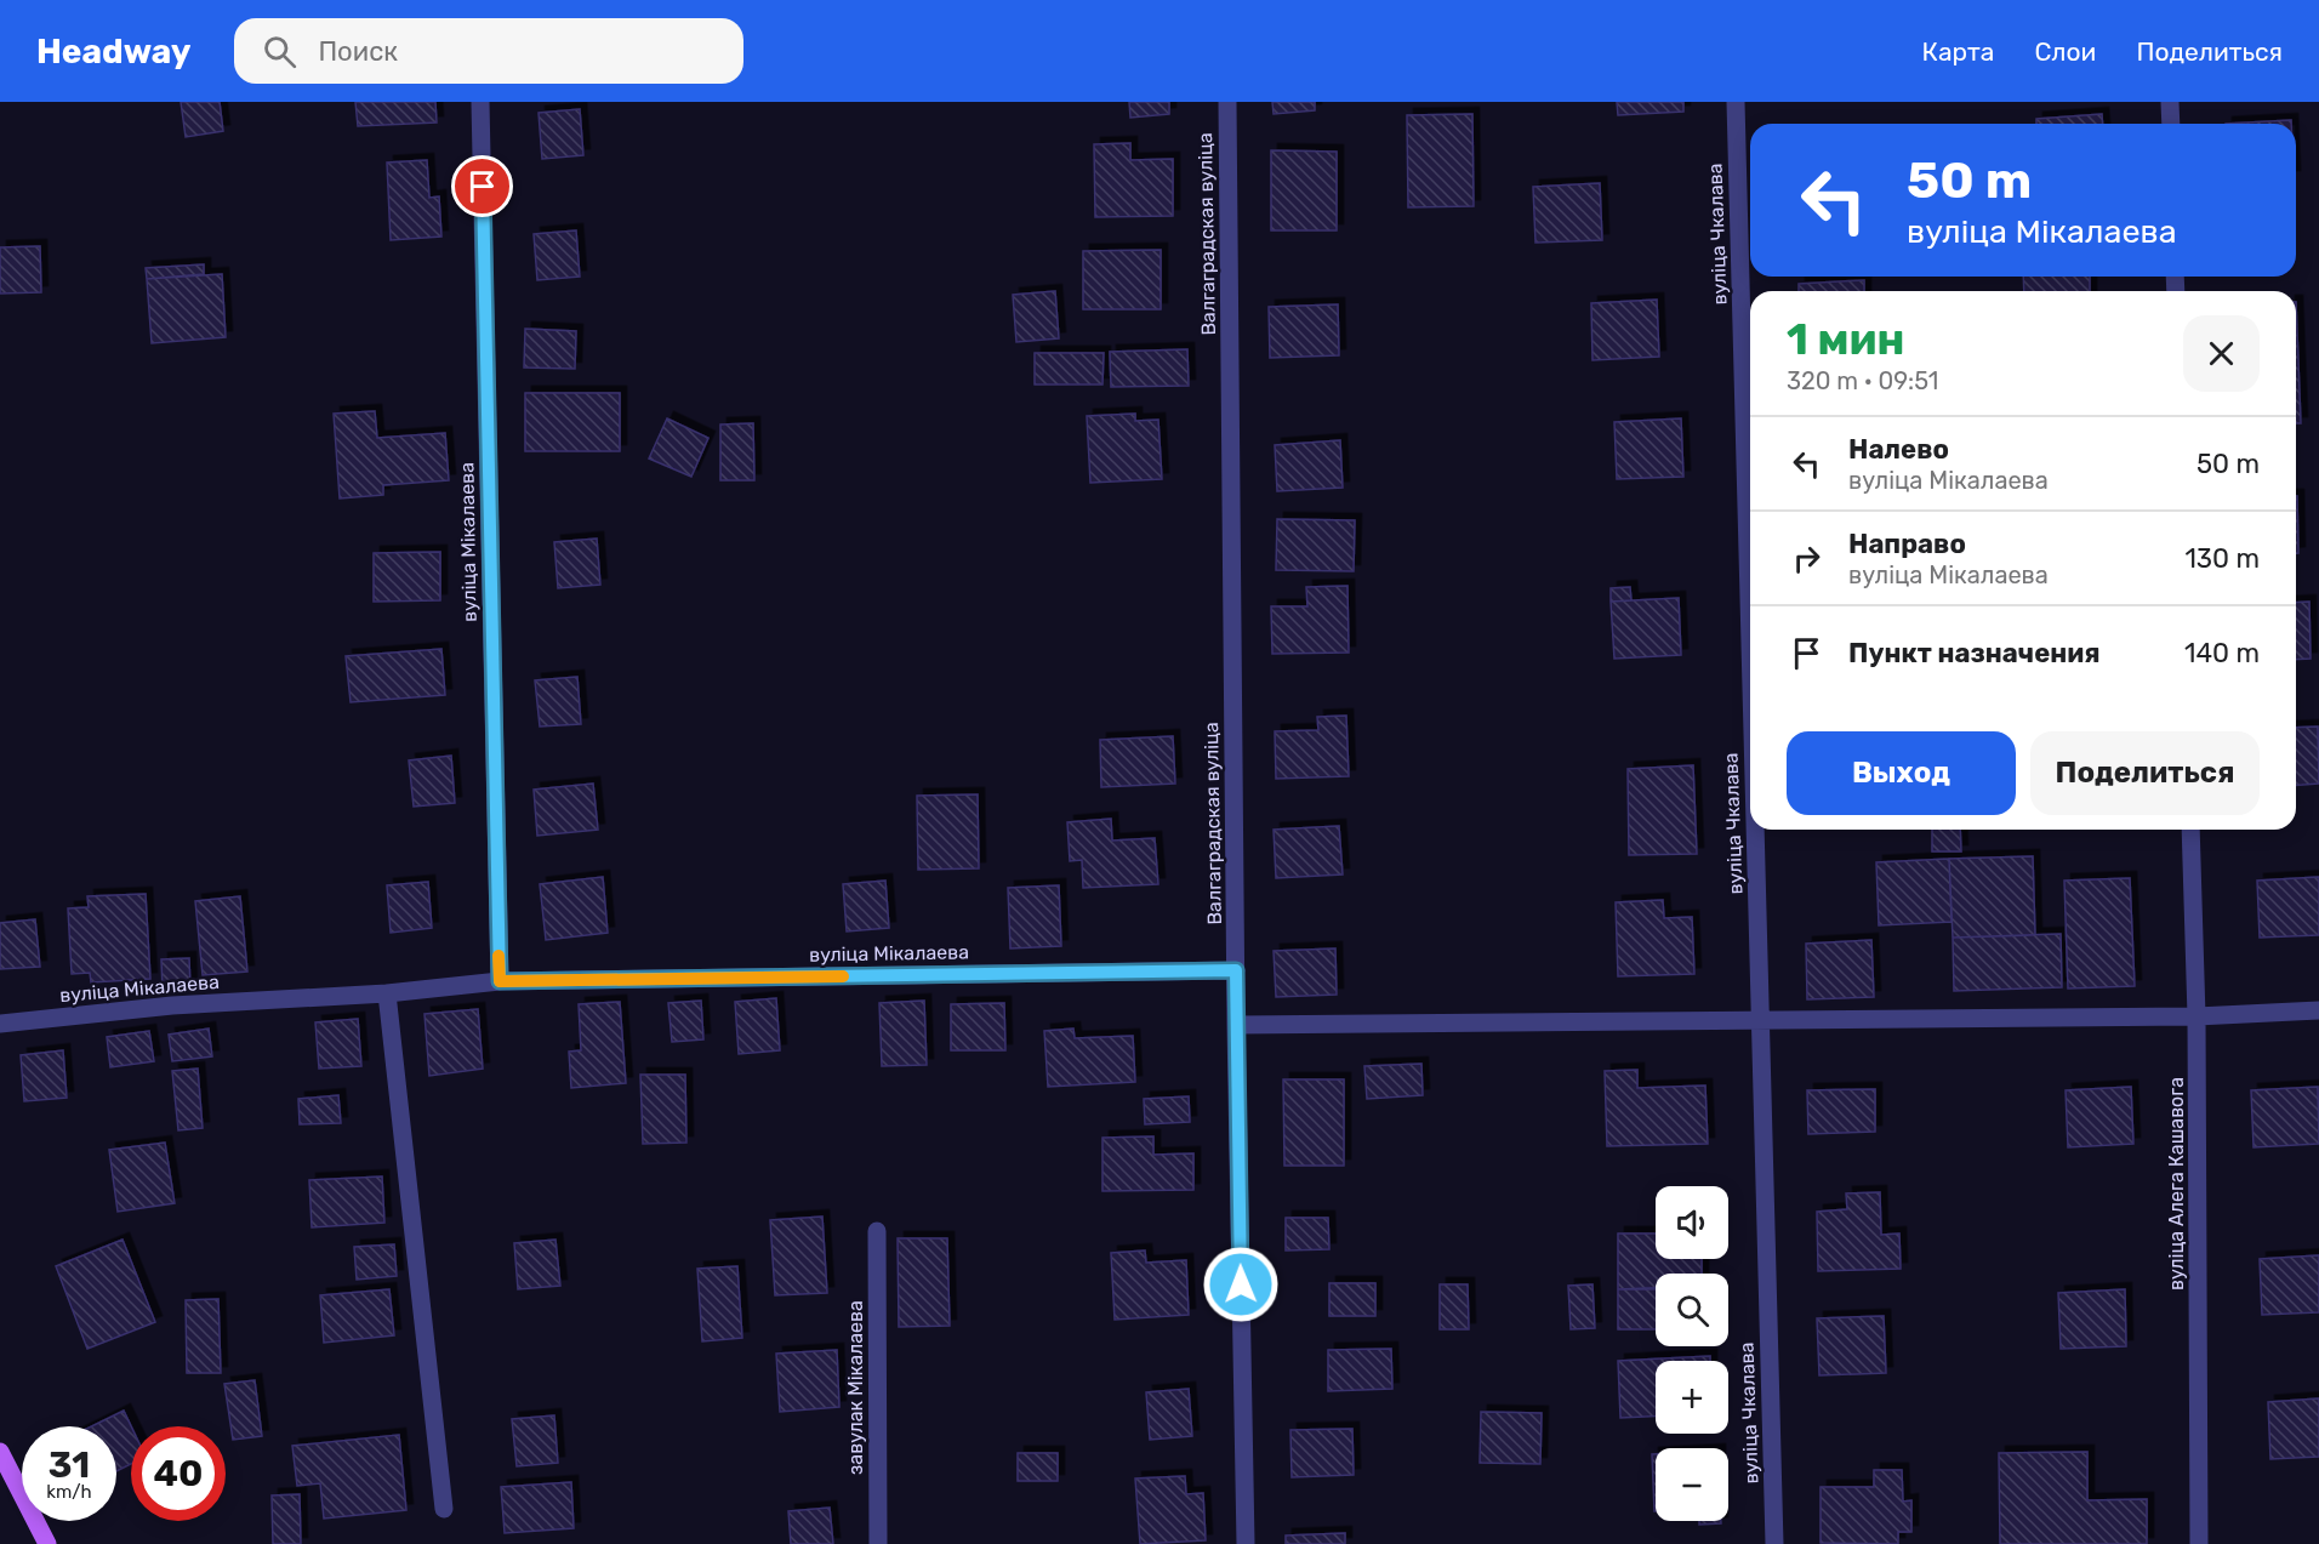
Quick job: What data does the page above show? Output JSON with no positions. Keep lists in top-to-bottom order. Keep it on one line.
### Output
{"streets":{"street":["Валгаградская вуліца","вуліца Чкалава","вуліца Мікалаева","вуліца Алега Кашавога","завулак Мікалаева"]},"crossings":[["Валгаградская вуліца","вуліца Мікалаева"]],"page":{"header":"Headway","search":"Поиск","nav":["Карта","Слои","Поделиться"],"turn":["50 m","вуліца Мікалаева"],"heading":["1 мин","320 m · 09:51"],"list":[{"name":"Налево","note":"вуліца Мікалаева","value":"50 m"},{"name":"Направо","note":"вуліца Мікалаева","value":"130 m"},{"name":"Пункт назначения","value":"140 m"}],"buttons":["Выход","Поделиться"],"map_buttons":["+","−"],"speed":"31 km/h","limit":"40"}}
